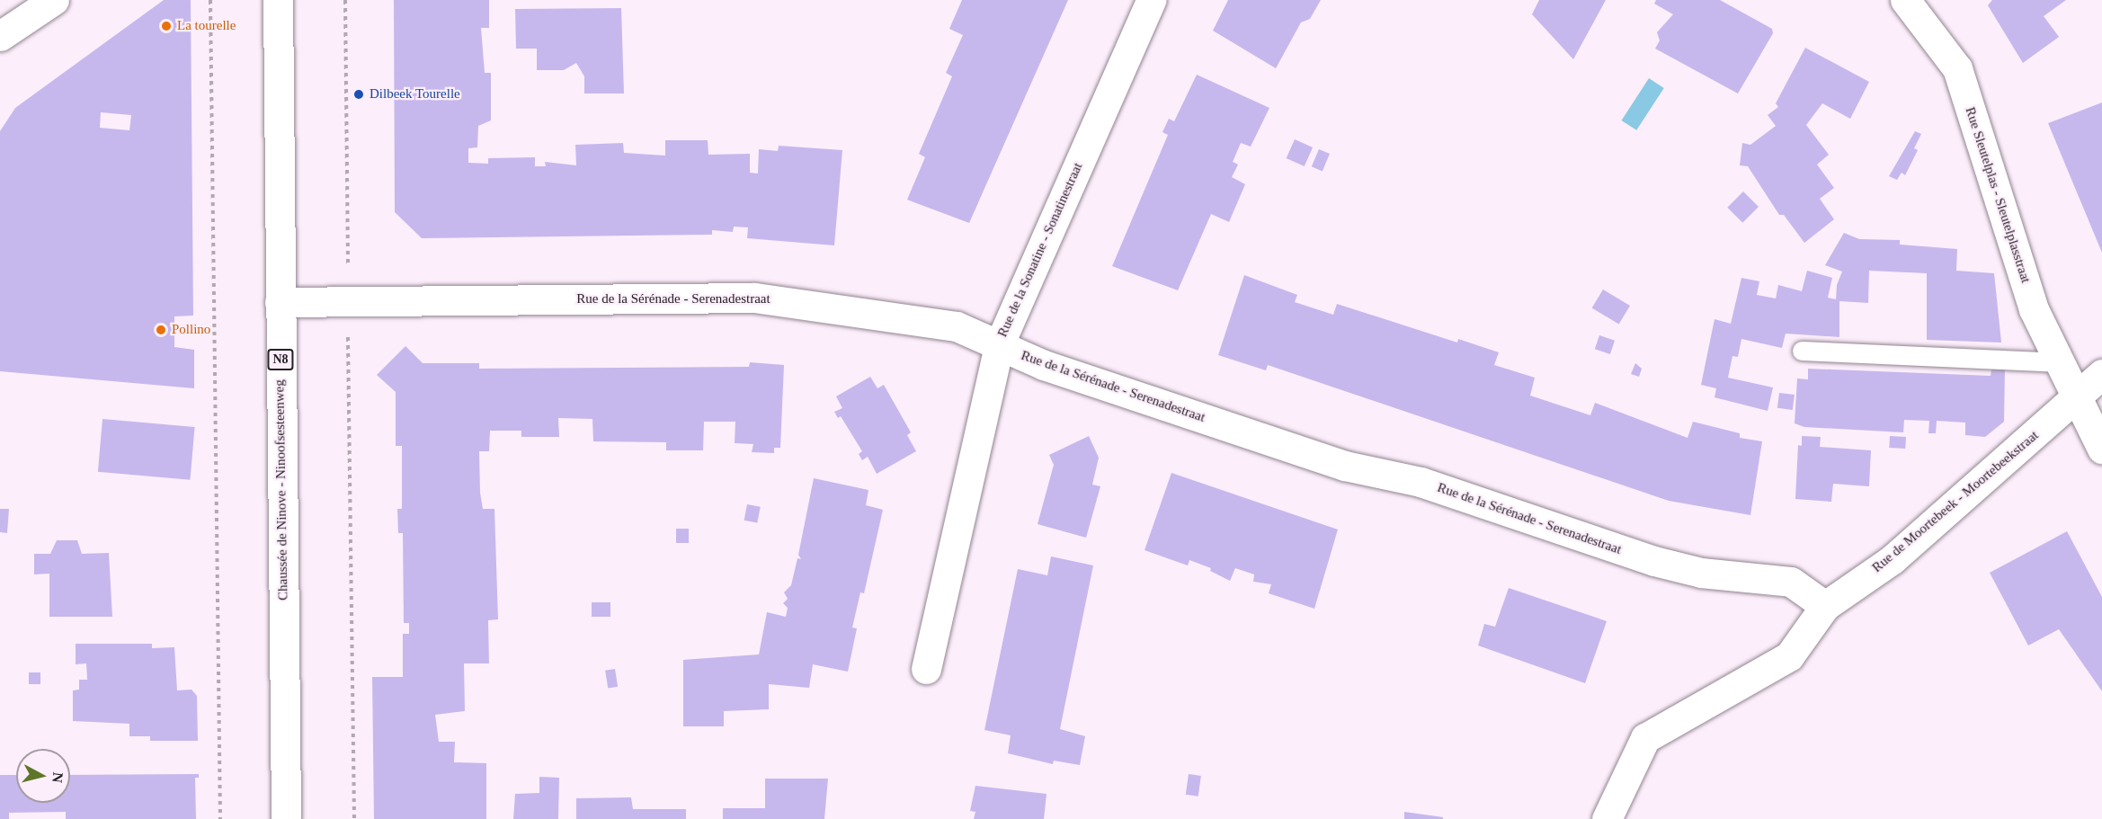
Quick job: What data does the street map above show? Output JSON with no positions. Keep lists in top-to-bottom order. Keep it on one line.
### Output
{"streets":{"street":["Rue Sleutelplas - Sleutelplasstraat","Rue de la Sonatine - Sonatinestraat","Rue de la Sérénade - Serenadestraat","N8","Chaussée de Ninove - Ninoofsesteenweg","Rue de Moortebeek - Moortebeekstraat"]},"crossings":[["Rue Sleutelplas - Sleutelplasstraat","Rue de Moortebeek - Moortebeekstraat"],["Rue de la Sonatine - Sonatinestraat","Rue de la Sérénade - Serenadestraat"],["Rue de la Sérénade - Serenadestraat","Chaussée de Ninove - Ninoofsesteenweg"],["Rue de la Sérénade - Serenadestraat","Rue de Moortebeek - Moortebeekstraat"]],"places":["La tourelle","Dilbeek Tourelle","Pollino"],"north":"right"}
